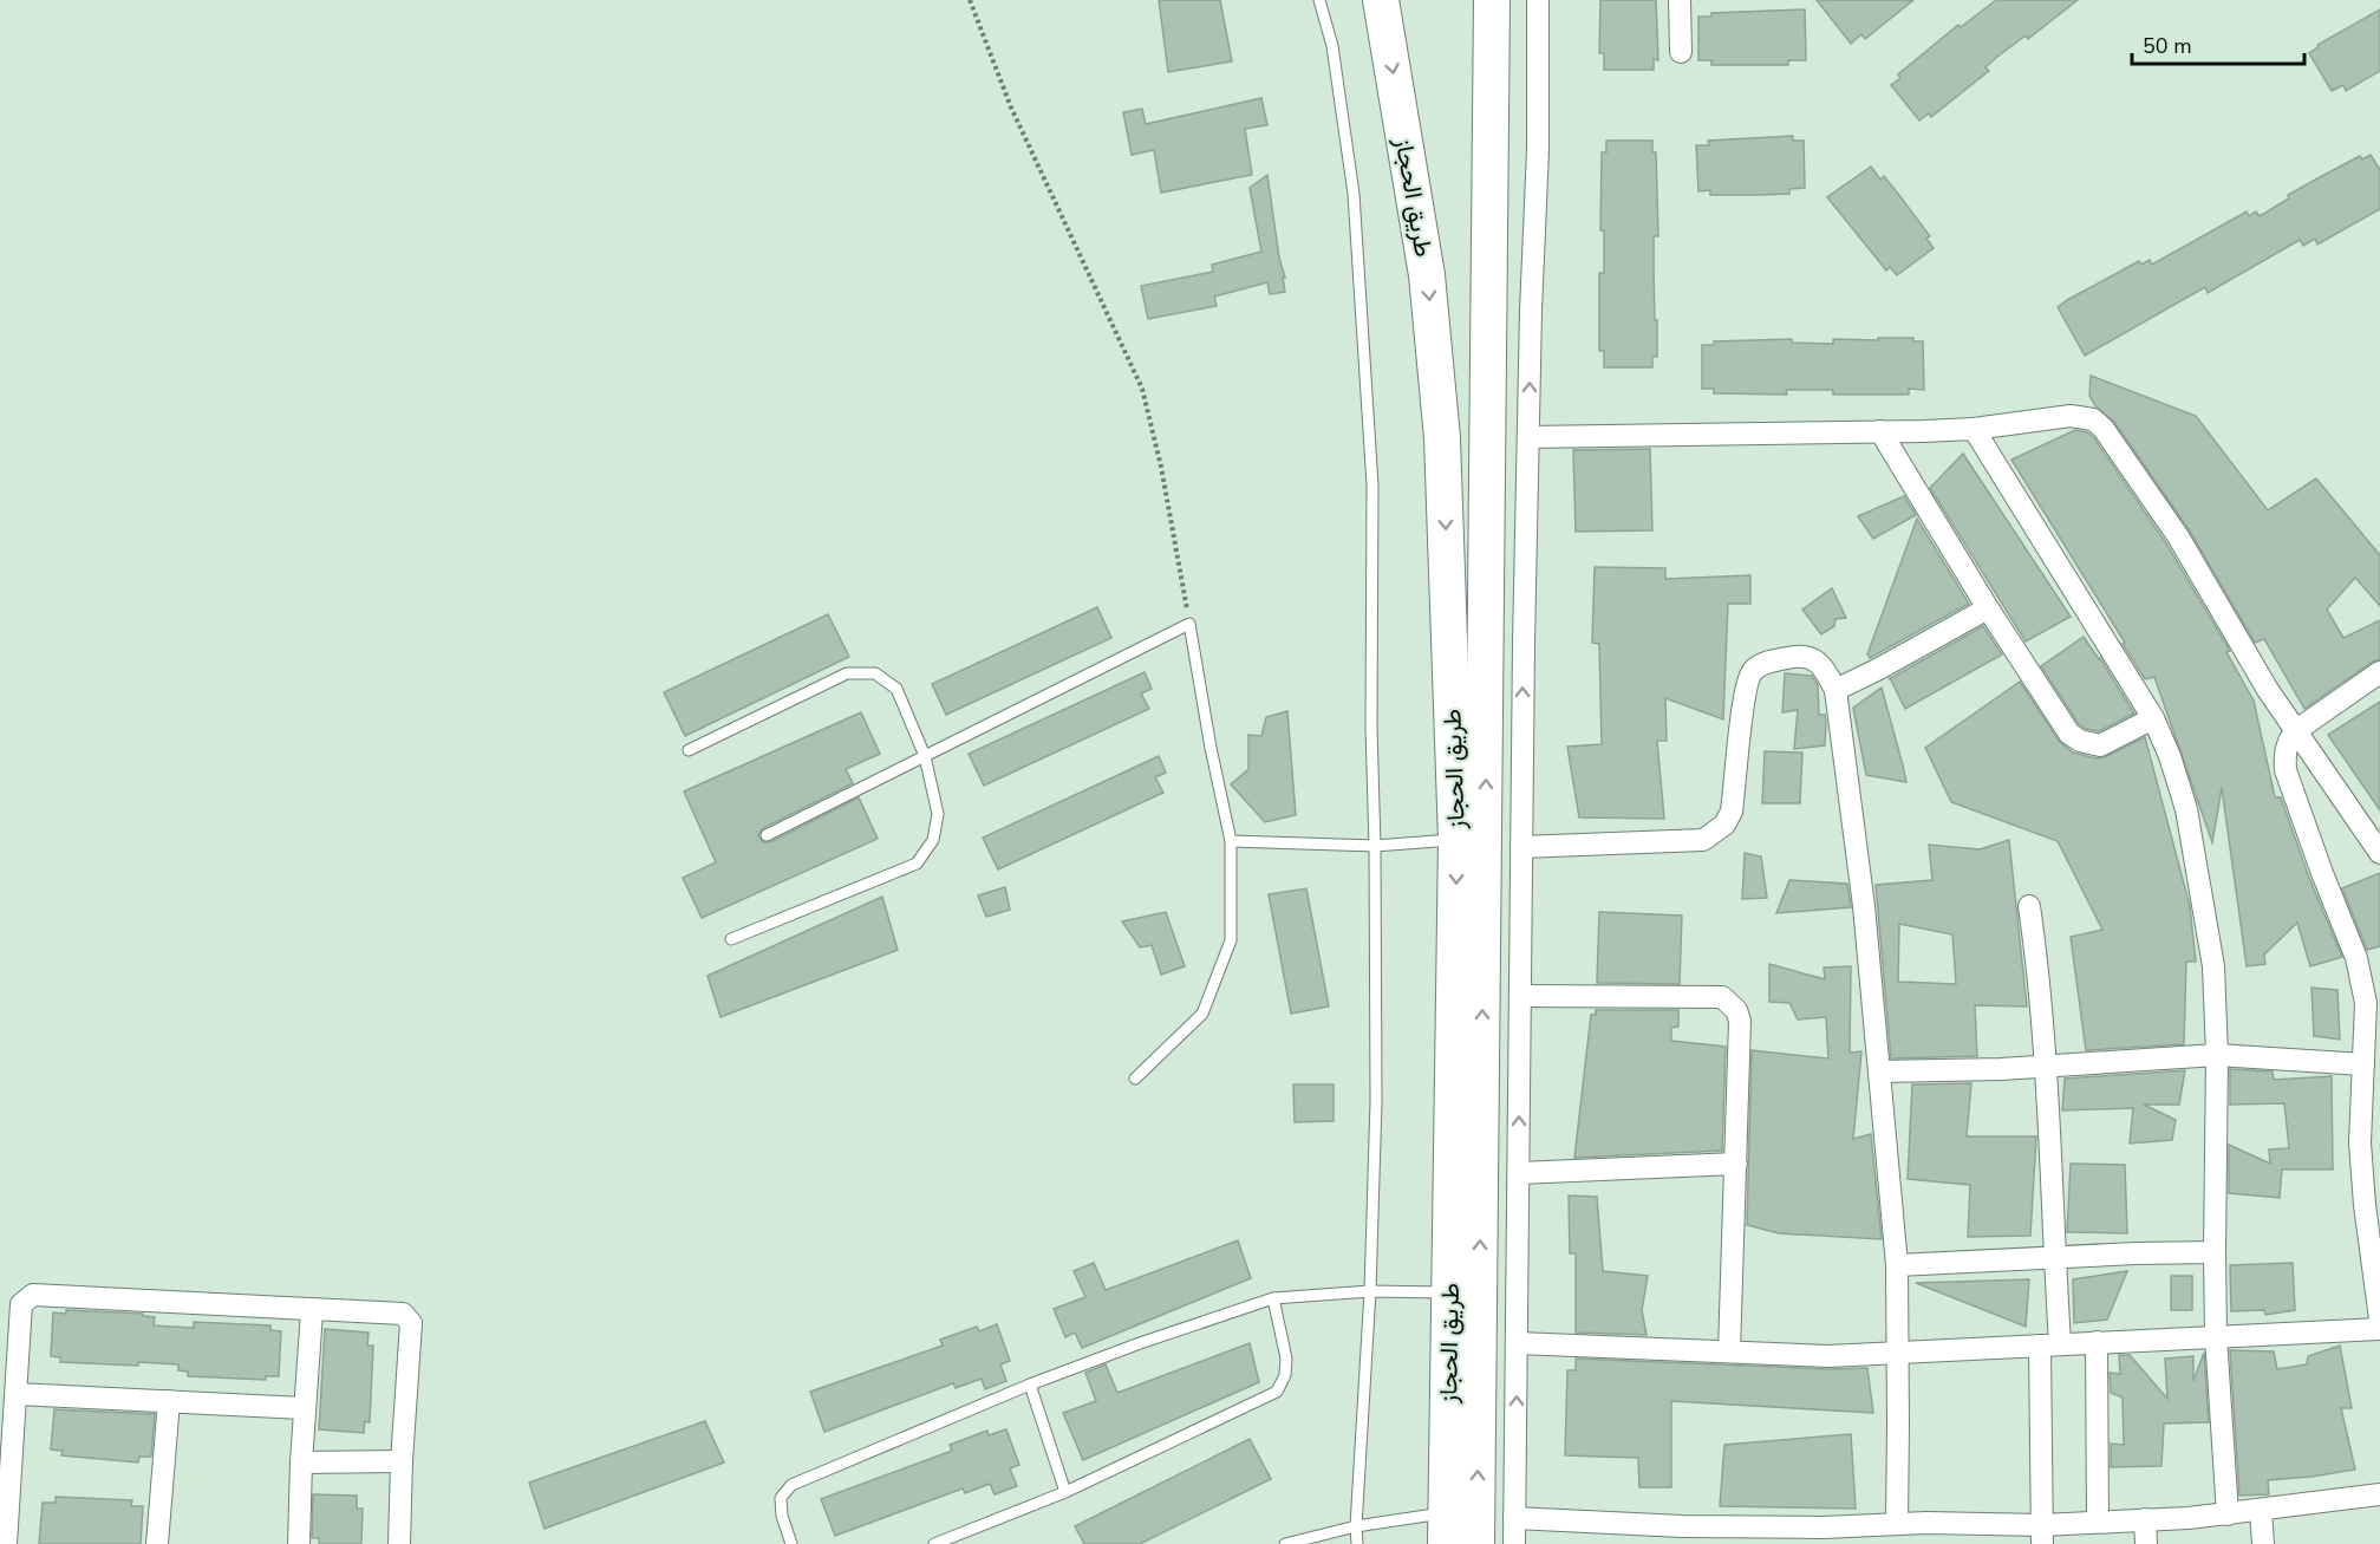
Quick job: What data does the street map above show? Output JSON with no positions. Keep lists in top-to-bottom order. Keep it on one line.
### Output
{"streets":{"main road":["طريق الحجاز"]},"scale_bar":"50 m"}
